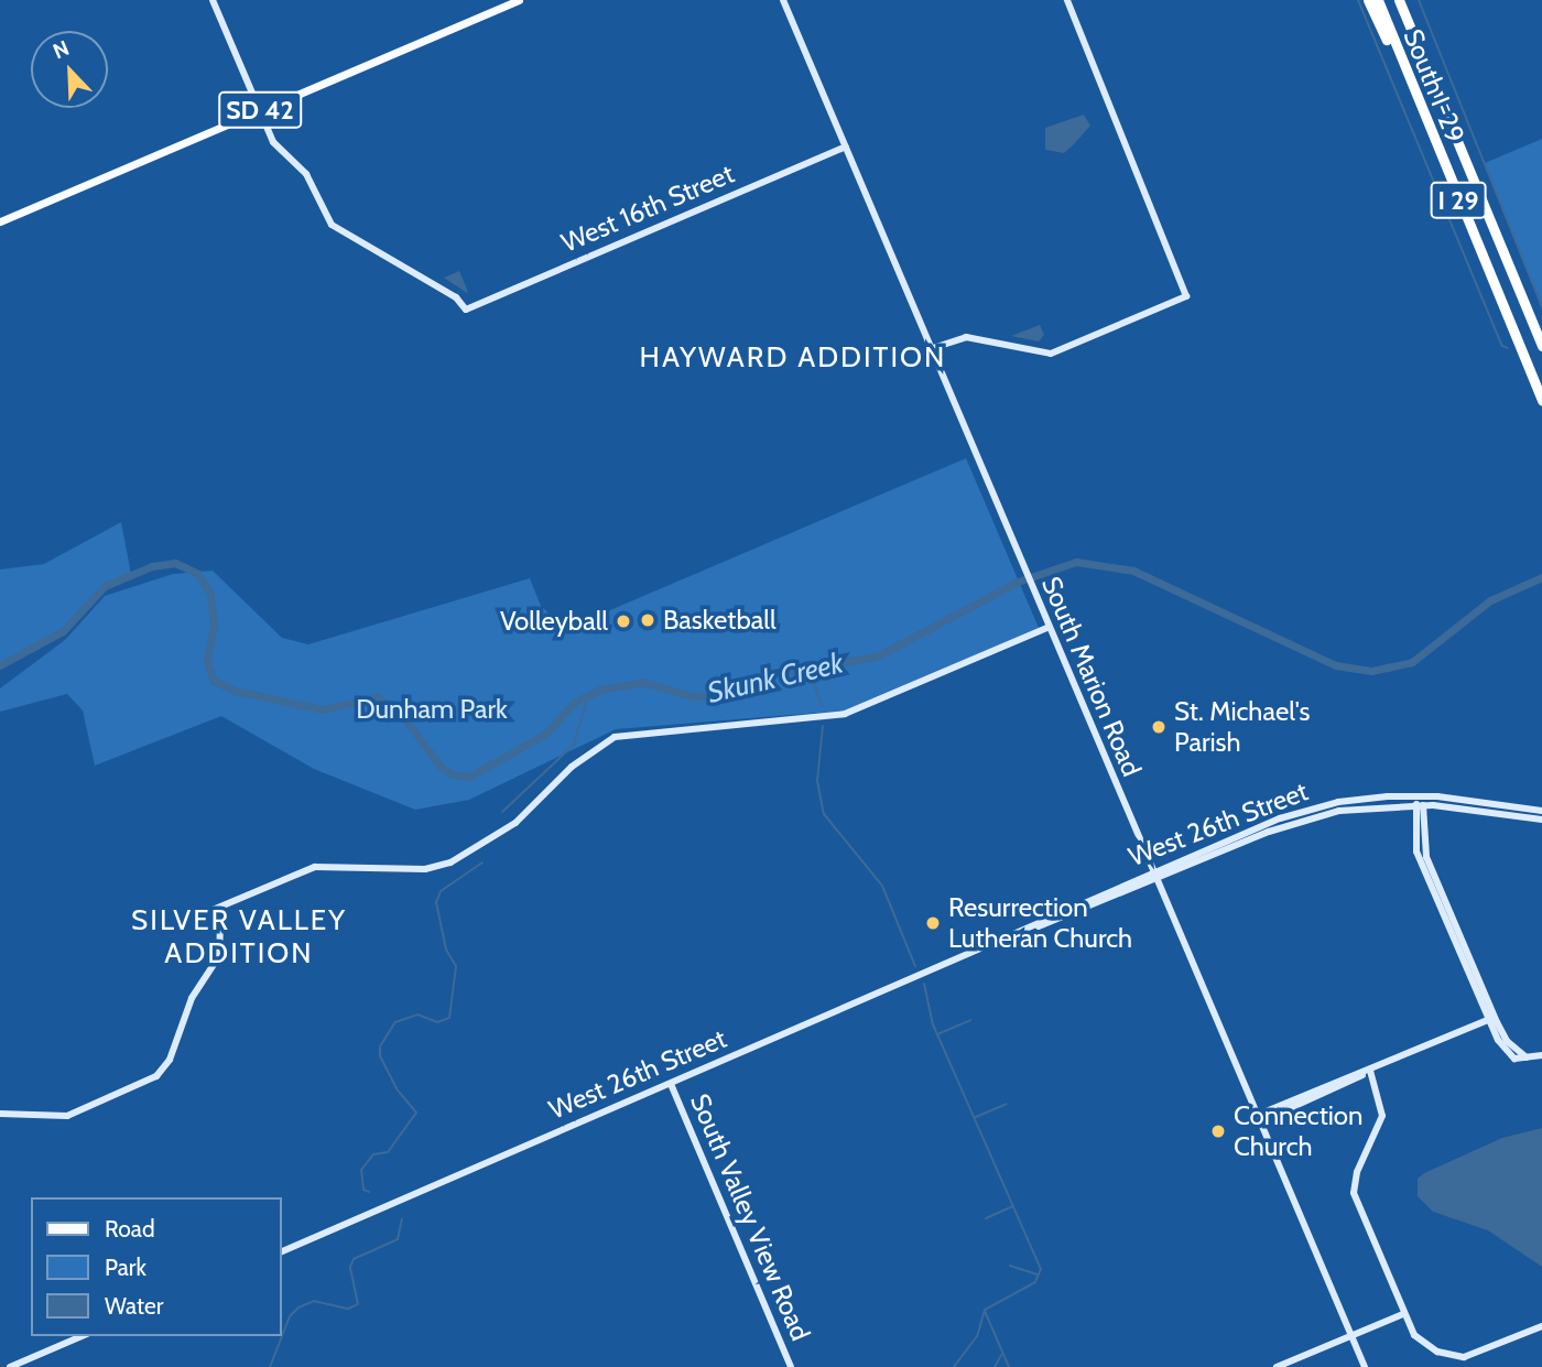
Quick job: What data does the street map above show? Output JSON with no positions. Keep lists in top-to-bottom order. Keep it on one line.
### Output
{"streets":{"highway":["South I-29","I 29"],"main road":["SD 42"],"street":["West 16th Street","South Marion Road","West 26th Street","South Valley View Road"]},"crossings":[["SD 42","West 16th Street"],["West 16th Street","South Marion Road"],["South Marion Road","West 26th Street"],["West 26th Street","South Valley View Road"]],"districts":["HAYWARD ADDITION","SILVER VALLEY ADDITION"],"water":["Skunk Creek"],"parks":["Dunham Park"],"places":["Basketball","Volleyball","St. Michael's Parish","Resurrection Lutheran Church","Connection Church"],"legend":["Road","Park","Water"],"north":"top left"}
